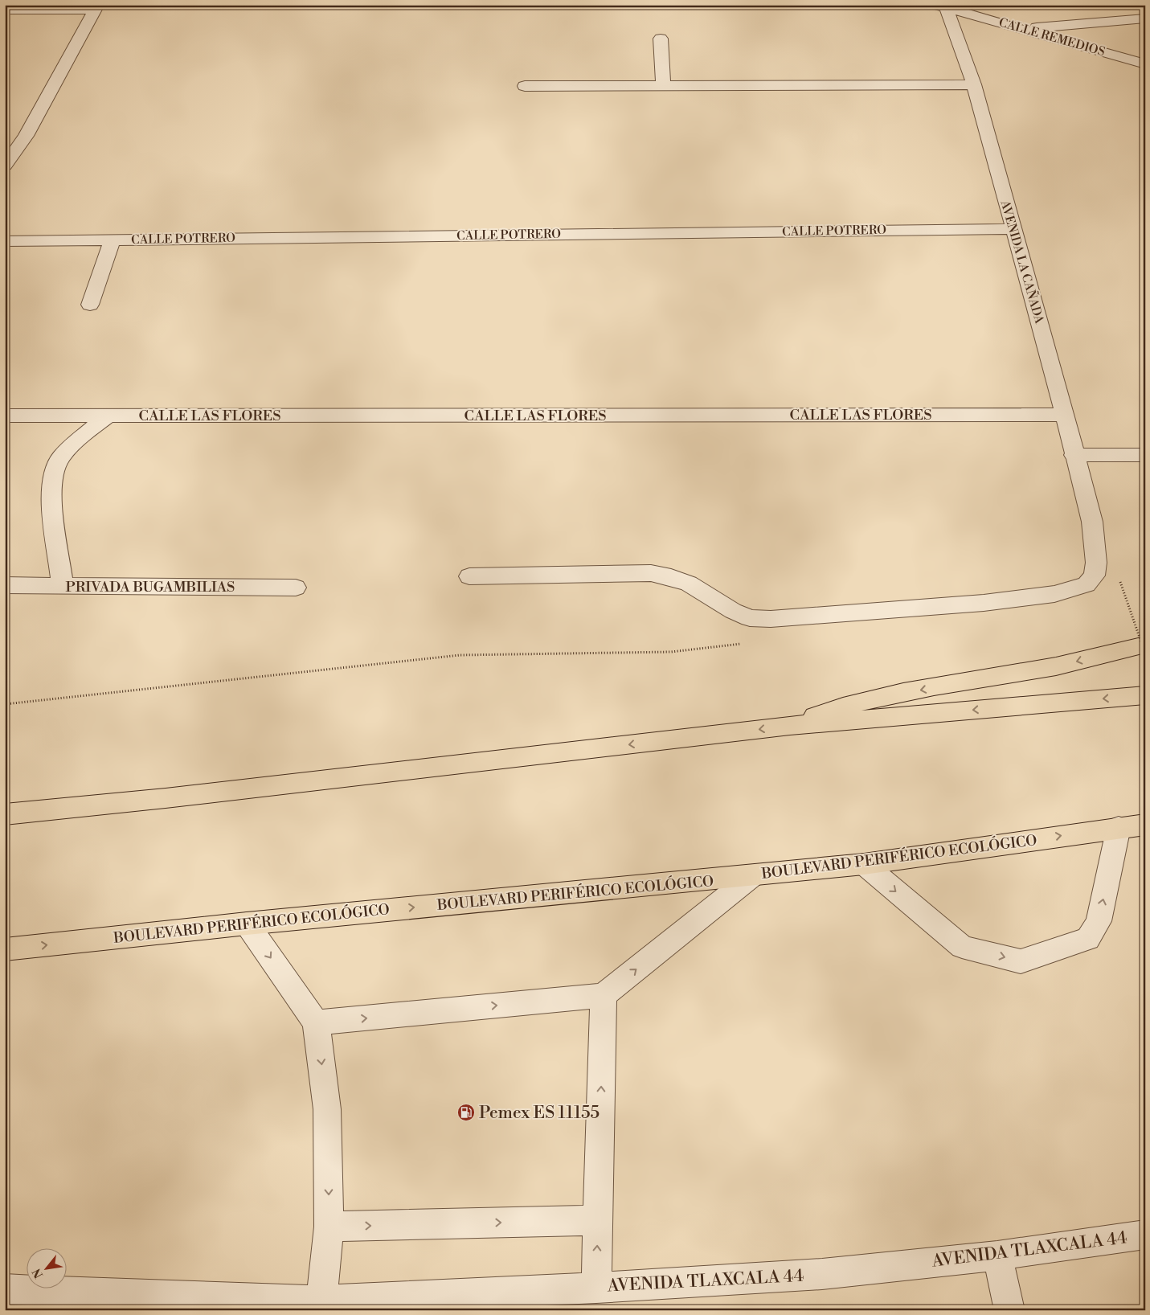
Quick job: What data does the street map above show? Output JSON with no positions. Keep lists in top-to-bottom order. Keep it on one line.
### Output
{"streets":{"highway":["BOULEVARD PERIFÉRICO ECOLÓGICO"],"street":["CALLE REMEDIOS","CALLE POTRERO","AVENIDA LA CAÑADA","CALLE LAS FLORES","PRIVADA BUGAMBILIAS","AVENIDA TLAXCALA 44"]},"crossings":[["CALLE REMEDIOS","AVENIDA LA CAÑADA"],["CALLE POTRERO","AVENIDA LA CAÑADA"],["AVENIDA LA CAÑADA","CALLE LAS FLORES"]],"places":{"fuel station":["Pemex ES 11155"]},"north":"bottom left"}
